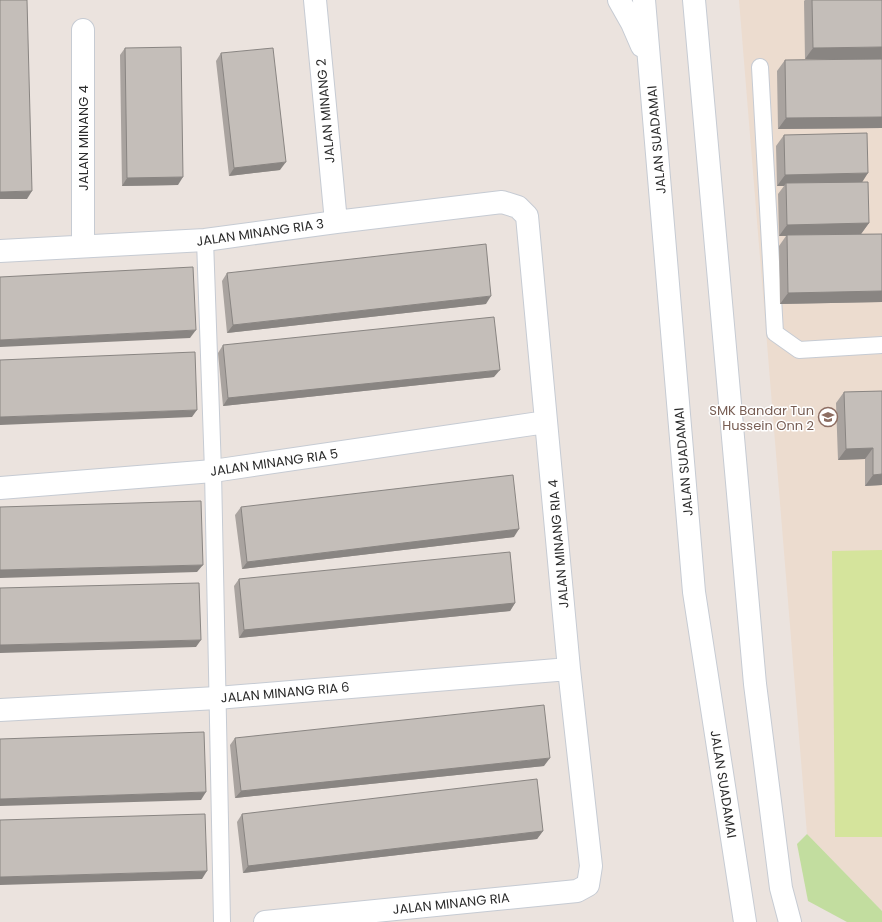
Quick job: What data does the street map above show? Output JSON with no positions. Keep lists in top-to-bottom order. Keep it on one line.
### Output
{"streets":{"street":["JALAN MINANG 2","JALAN MINANG 4","JALAN SUADAMAI","JALAN MINANG RIA 3","JALAN MINANG RIA 5","JALAN MINANG RIA 4","JALAN MINANG RIA 6","JALAN MINANG RIA"]},"crossings":[["JALAN MINANG 2","JALAN MINANG RIA 3"],["JALAN MINANG 4","JALAN MINANG RIA 3"],["JALAN MINANG RIA 3","JALAN MINANG RIA 4"],["JALAN MINANG RIA 5","JALAN MINANG RIA 4"],["JALAN MINANG RIA 4","JALAN MINANG RIA 6"],["JALAN MINANG RIA 4","JALAN MINANG RIA"]],"places":{"school or university":["SMK Bandar Tun Hussein Onn 2"]}}
